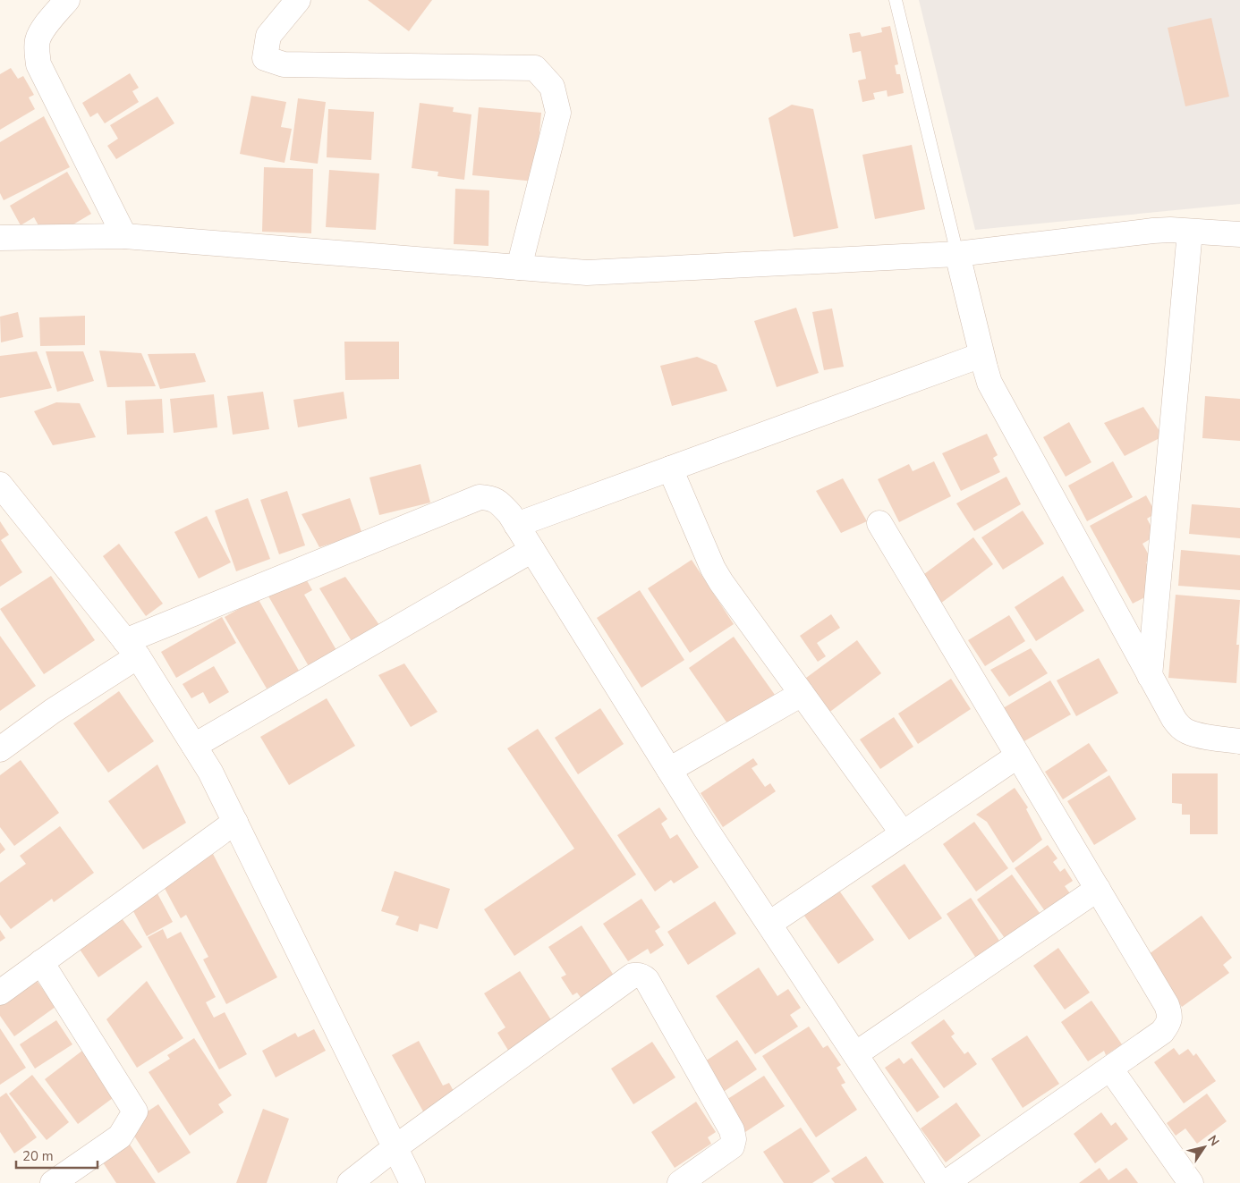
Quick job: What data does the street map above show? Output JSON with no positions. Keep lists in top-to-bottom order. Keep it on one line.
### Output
{"scale_bar":"20 m","north":"top right"}
